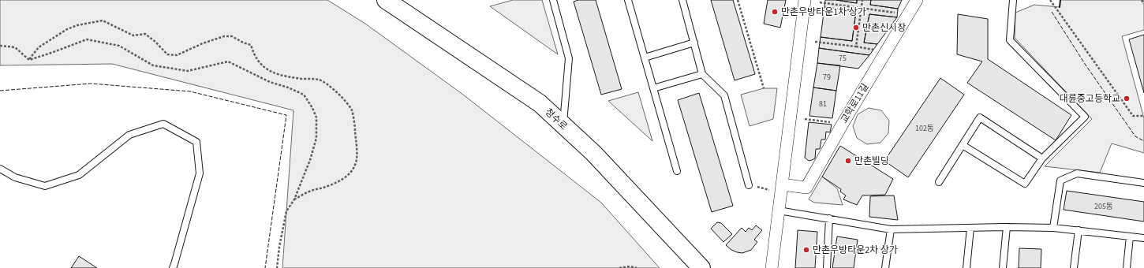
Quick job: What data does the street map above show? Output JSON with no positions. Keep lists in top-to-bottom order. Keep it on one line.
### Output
{"streets":{"main road":["청수로"],"street":["교학로11길"]},"places":["만촌우방타운1차 상가","만촌신시장","대륜중고등학교","만촌빌딩","만촌우방타운2차 상가"],"house_numbers":["75","79","81","102동","205동"]}
